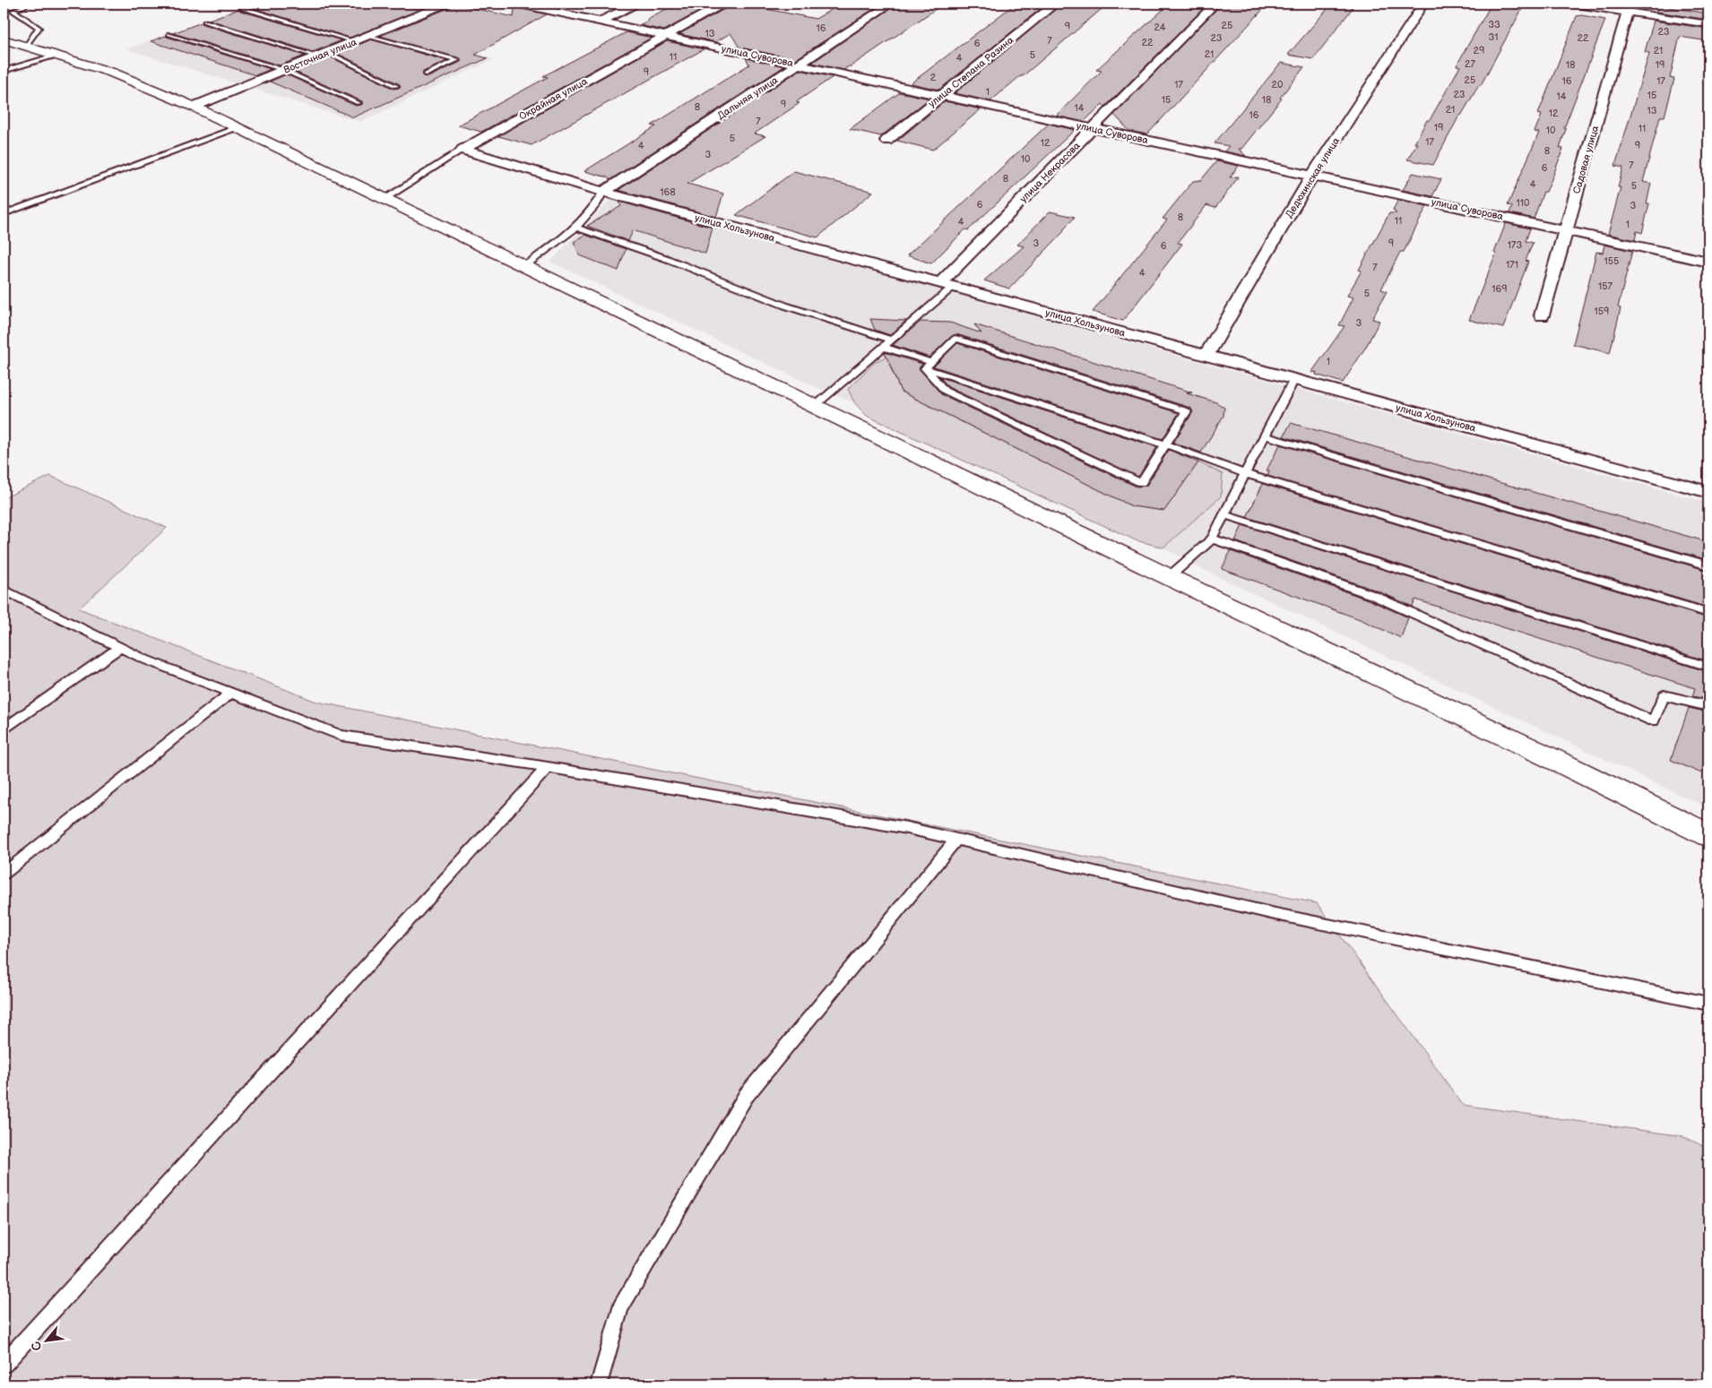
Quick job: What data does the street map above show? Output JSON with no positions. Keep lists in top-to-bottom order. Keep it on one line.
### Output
{"streets":{"street":["Восточная улица","улица Суворова","улица Степана Разина","Дальняя улица","Окрайная улица","Садовая улица","улица Некрасова","Дедюхинская улица","улица Хользунова"]},"crossings":[["улица Суворова","улица Степана Разина"],["улица Суворова","Дальняя улица"],["улица Суворова","Окрайная улица"],["улица Суворова","Садовая улица"],["улица Суворова","улица Некрасова"],["улица Суворова","Дедюхинская улица"],["Дальняя улица","улица Хользунова"],["Окрайная улица","улица Хользунова"],["улица Некрасова","улица Хользунова"],["Дедюхинская улица","улица Хользунова"]],"house_numbers":["33","25","9","24","16","23","13","31","23","22","7","22","6","29","21","21","5","11","4","27","18","19","9","2","25","16","17","17","20","1","23","15","14","15","18","9","8","14","21","13","12","16","7","19","11","10","5","17","12","4","9","8","3","10","7","6","8","4","5","168","110","6","3","8","11","4","1","3","9","173","6","155","171","7","4","157","169","5","159","3","1"],"north":"bottom left"}
